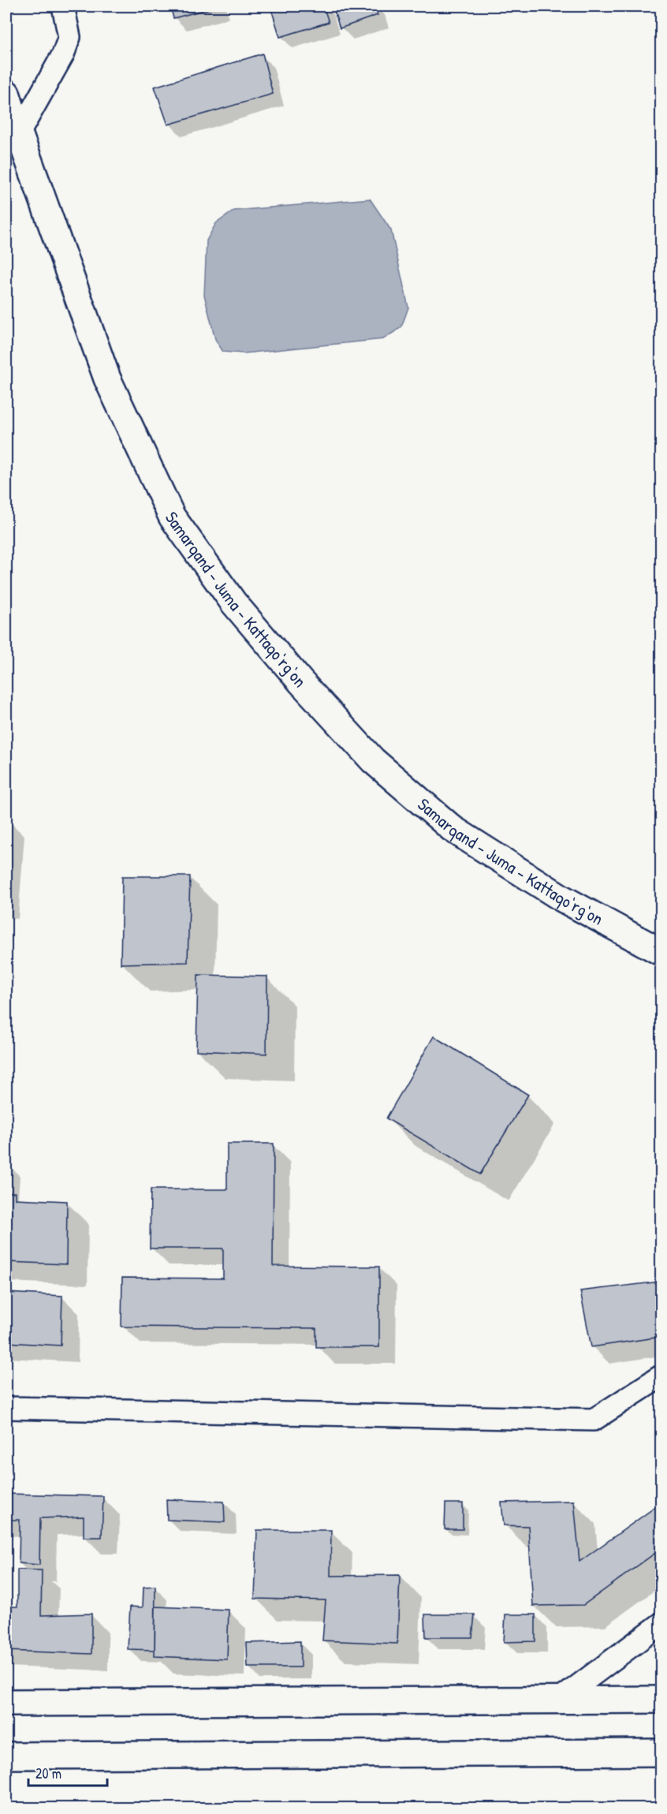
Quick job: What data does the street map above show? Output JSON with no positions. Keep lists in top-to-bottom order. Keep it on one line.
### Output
{"streets":{"main road":["Samarqand - Juma - Kattaqo‘rg‘on"]},"scale_bar":"20 m"}
